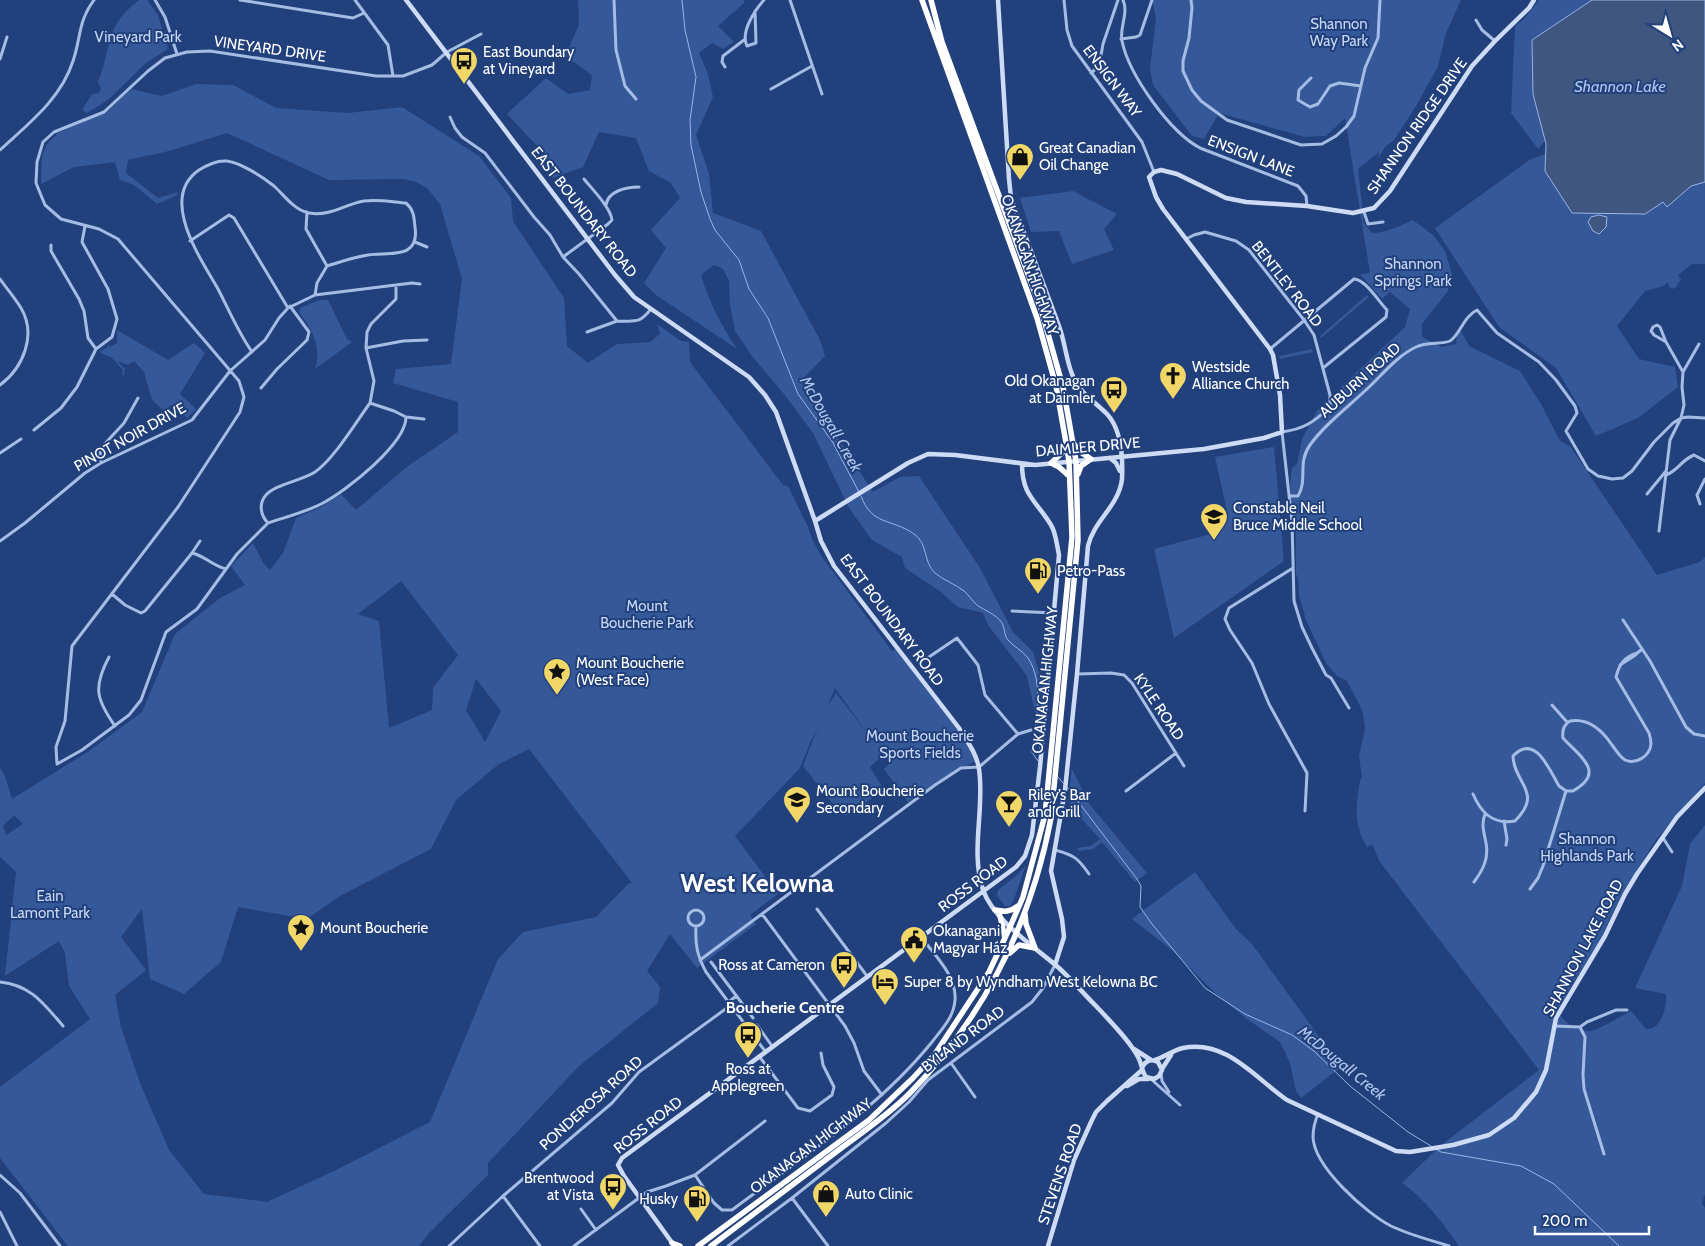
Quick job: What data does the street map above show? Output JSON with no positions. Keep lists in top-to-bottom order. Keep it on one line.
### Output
{"streets":{"highway":["OKANAGAN HIGHWAY"],"street":["VINEYARD DRIVE","ENSIGN WAY","SHANNON RIDGE DRIVE","ENSIGN LANE","EAST BOUNDARY ROAD","BENTLEY ROAD","AUBURN ROAD","PINOT NOIR DRIVE","DAIMLER DRIVE","KYLE ROAD","ROSS ROAD","SHANNON LAKE ROAD","BYLAND ROAD","PONDEROSA ROAD","STEVENS ROAD"]},"crossings":[["VINEYARD DRIVE","EAST BOUNDARY ROAD"],["VINEYARD DRIVE","PINOT NOIR DRIVE"],["ENSIGN WAY","SHANNON RIDGE DRIVE"],["SHANNON RIDGE DRIVE","ENSIGN LANE"],["EAST BOUNDARY ROAD","DAIMLER DRIVE"],["OKANAGAN HIGHWAY","DAIMLER DRIVE"],["BENTLEY ROAD","DAIMLER DRIVE"],["DAIMLER DRIVE","ROSS ROAD"],["DAIMLER DRIVE","BYLAND ROAD"],["KYLE ROAD","BYLAND ROAD"],["SHANNON LAKE ROAD","STEVENS ROAD"]],"districts":["West Kelowna","Boucherie Centre"],"water":["Shannon Lake","McDougall Creek"],"parks":["Shannon Way Park","Vineyard Park","Shannon Springs Park","Mount Boucherie Park","Mount Boucherie Sports Fields","Shannon Highlands Park","Eain Lamont Park"],"places":{"bus stop":["East Boundary at Vineyard","Old Okanagan at Daimler","Ross at Cameron","Ross at Applegreen","Brentwood at Vista"],"shop":["Great Canadian Oil Change","Auto Clinic"],"church":["Westside Alliance Church"],"school or university":["Constable Neil Bruce Middle School","Mount Boucherie Secondary"],"fuel station":["Petro-Pass","Husky"],"place":["Mount Boucherie (West Face)","Mount Boucherie"],"bar":["Riley’s Bar and Grill"],"public building":["Okanagani Magyar Ház"],"hotel":["Super 8 by Wyndham West Kelowna BC"]},"scale_bar":"200 m","north":"bottom right"}
